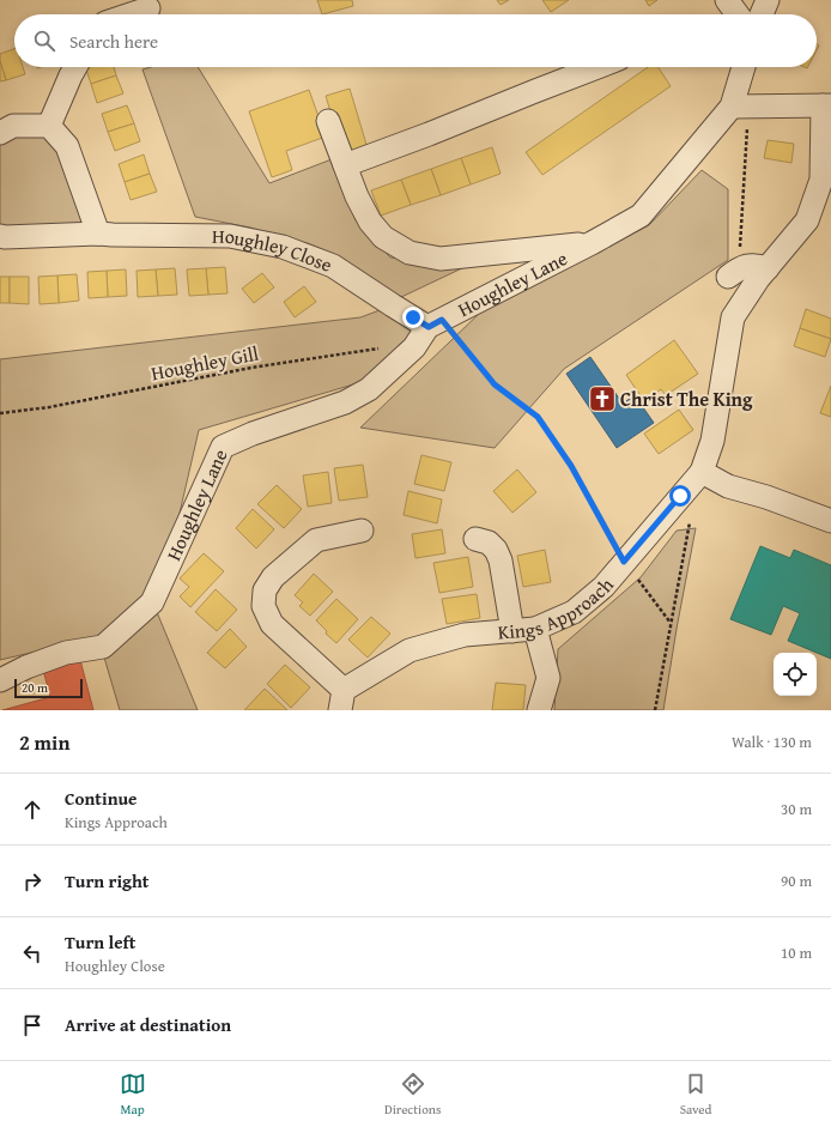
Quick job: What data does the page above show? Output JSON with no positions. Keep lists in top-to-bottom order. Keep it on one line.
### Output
{"streets":{"street":["Houghley Close","Houghley Lane","Kings Approach"],"path":["Houghley Gill"]},"crossings":[["Houghley Close","Houghley Lane"],["Houghley Lane","Houghley Gill"]],"places":{"church":["Christ The King"]},"scale_bar":"20 m","page":{"search":"Search here","scale":"20 m","heading":["2 min","Walk · 130 m"],"list":[["Continue","Kings Approach","30 m"],["Turn right","90 m"],["Turn left","Houghley Close","10 m"],"Arrive at destination"],"nav":["Map","Directions","Saved"]}}
